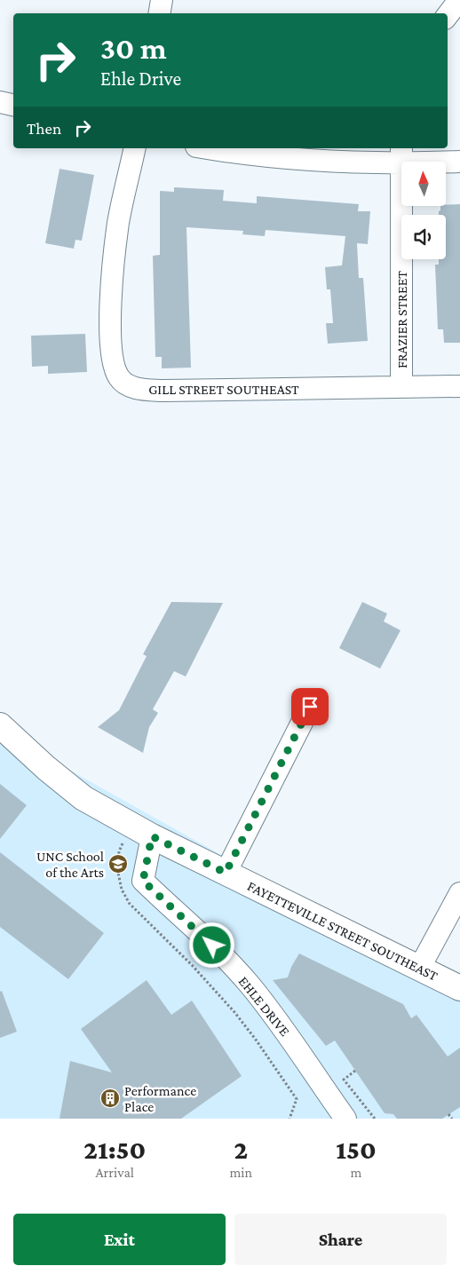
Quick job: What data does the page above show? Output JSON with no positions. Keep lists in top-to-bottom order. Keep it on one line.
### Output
{"streets":{"main road":["FAYETTEVILLE STREET SOUTHEAST"],"street":["FRAZIER STREET","GILL STREET SOUTHEAST","EHLE DRIVE"]},"crossings":[["FRAZIER STREET","GILL STREET SOUTHEAST"],["FAYETTEVILLE STREET SOUTHEAST","EHLE DRIVE"]],"places":{"school or university":["UNC School of the Arts"],"building":["Performance Place"]},"north":"top","page":{"turn":["30 m","Ehle Drive"],"then":"Then","eta":["21:50","Arrival","2","min","150","m"],"buttons":["Exit","Share"]}}
